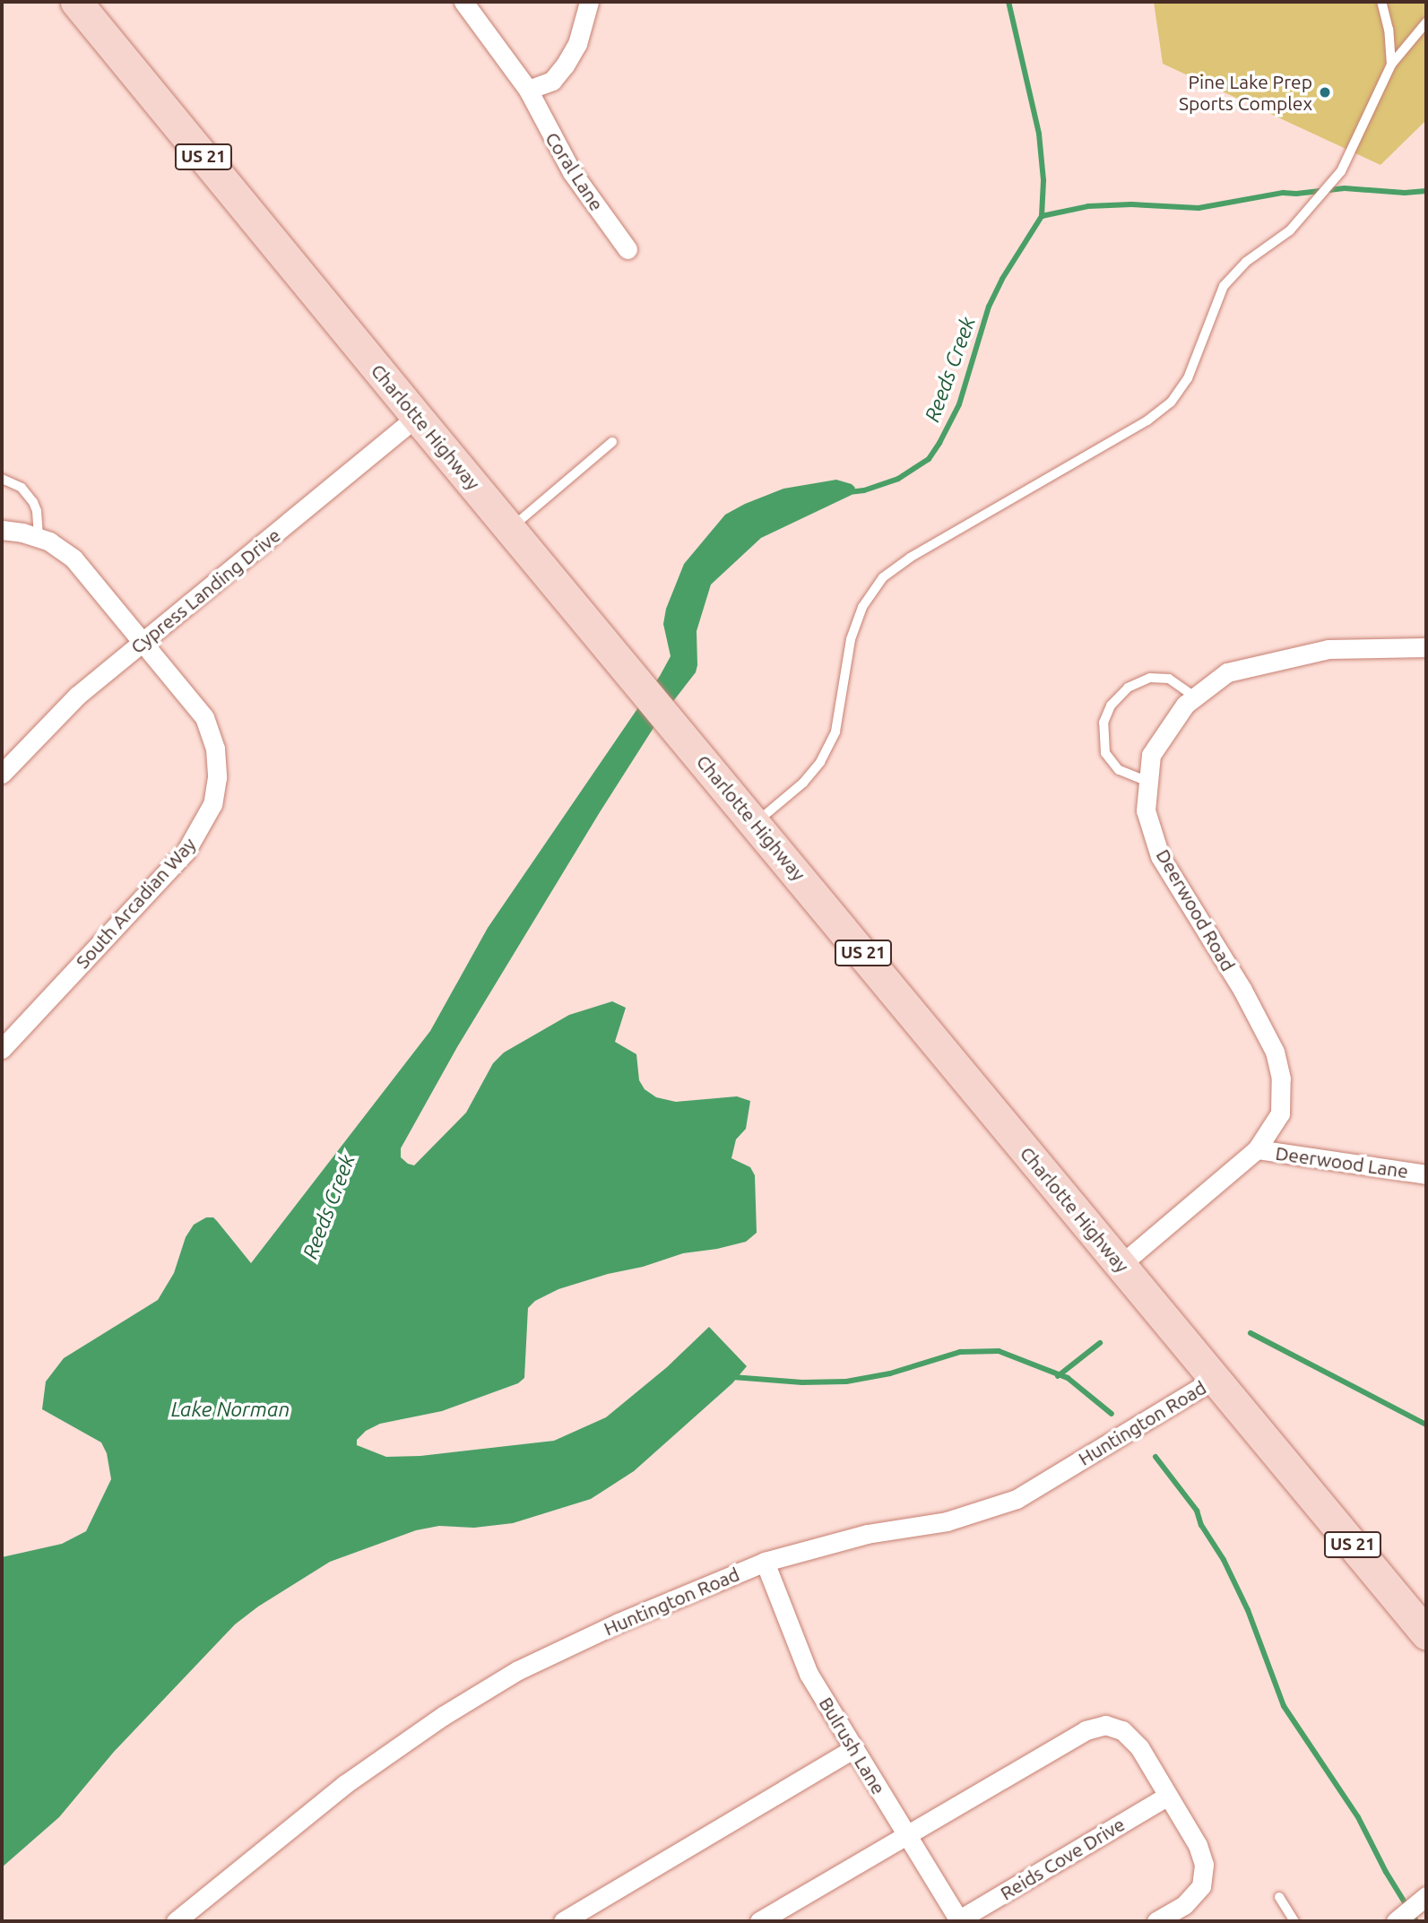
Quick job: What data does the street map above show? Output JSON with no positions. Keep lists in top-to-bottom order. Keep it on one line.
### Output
{"streets":{"main road":["US 21","Charlotte Highway"],"street":["Coral Lane","Cypress Landing Drive","South Arcadian Way","Deerwood Road","Deerwood Lane","Huntington Road","Bulrush Lane","Reids Cove Drive"]},"crossings":[["Charlotte Highway","Cypress Landing Drive"],["Charlotte Highway","Deerwood Road"],["Charlotte Highway","Huntington Road"],["Cypress Landing Drive","South Arcadian Way"],["Deerwood Road","Deerwood Lane"],["Huntington Road","Bulrush Lane"],["Bulrush Lane","Reids Cove Drive"]],"water":["Reeds Creek","Lake Norman"],"places":["Pine Lake Prep Sports Complex"]}
